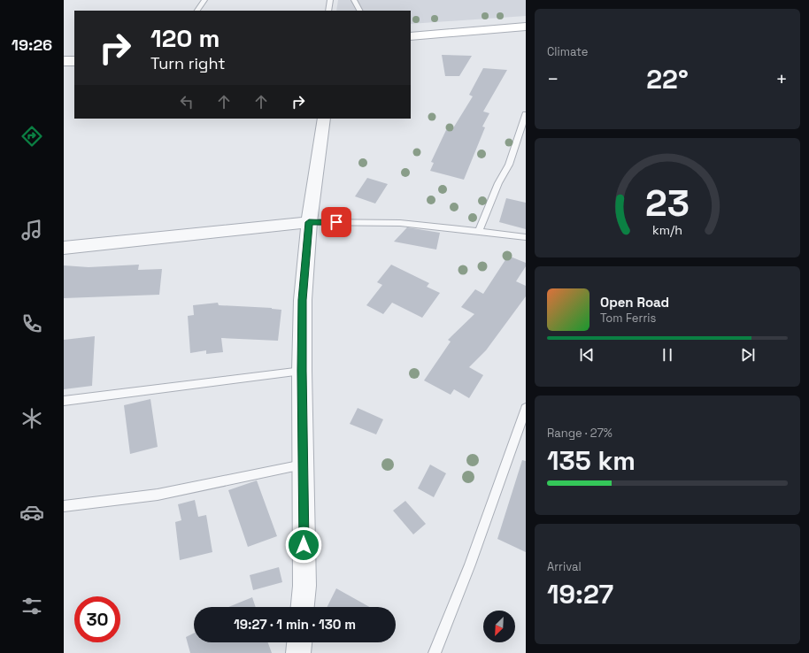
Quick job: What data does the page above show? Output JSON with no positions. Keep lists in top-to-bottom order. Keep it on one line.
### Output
{"north":"bottom left","page":{"tabs":"19:26","tile":["Climate",["Range · 27%","135 km"],["Arrival","19:27"]],"turn":["120 m","Turn right"],"heat":["−","22°","+"],"song":["Open Road","Tom Ferris"],"limit":"30","trip":"19:27 · 1 min · 130 m","gauge":["23","km/h"]}}
